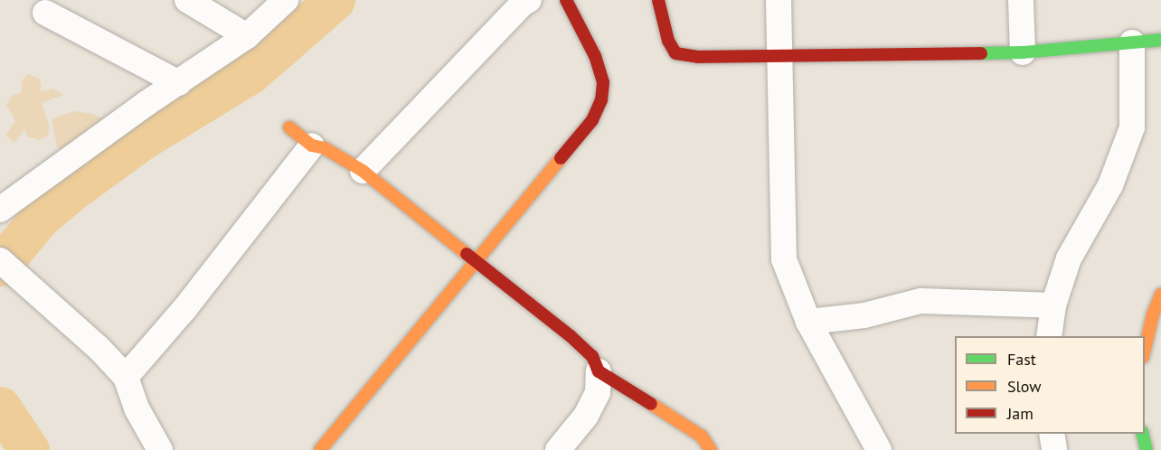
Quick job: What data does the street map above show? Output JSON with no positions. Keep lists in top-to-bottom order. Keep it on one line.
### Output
{"legend":["Fast","Slow","Jam"]}
